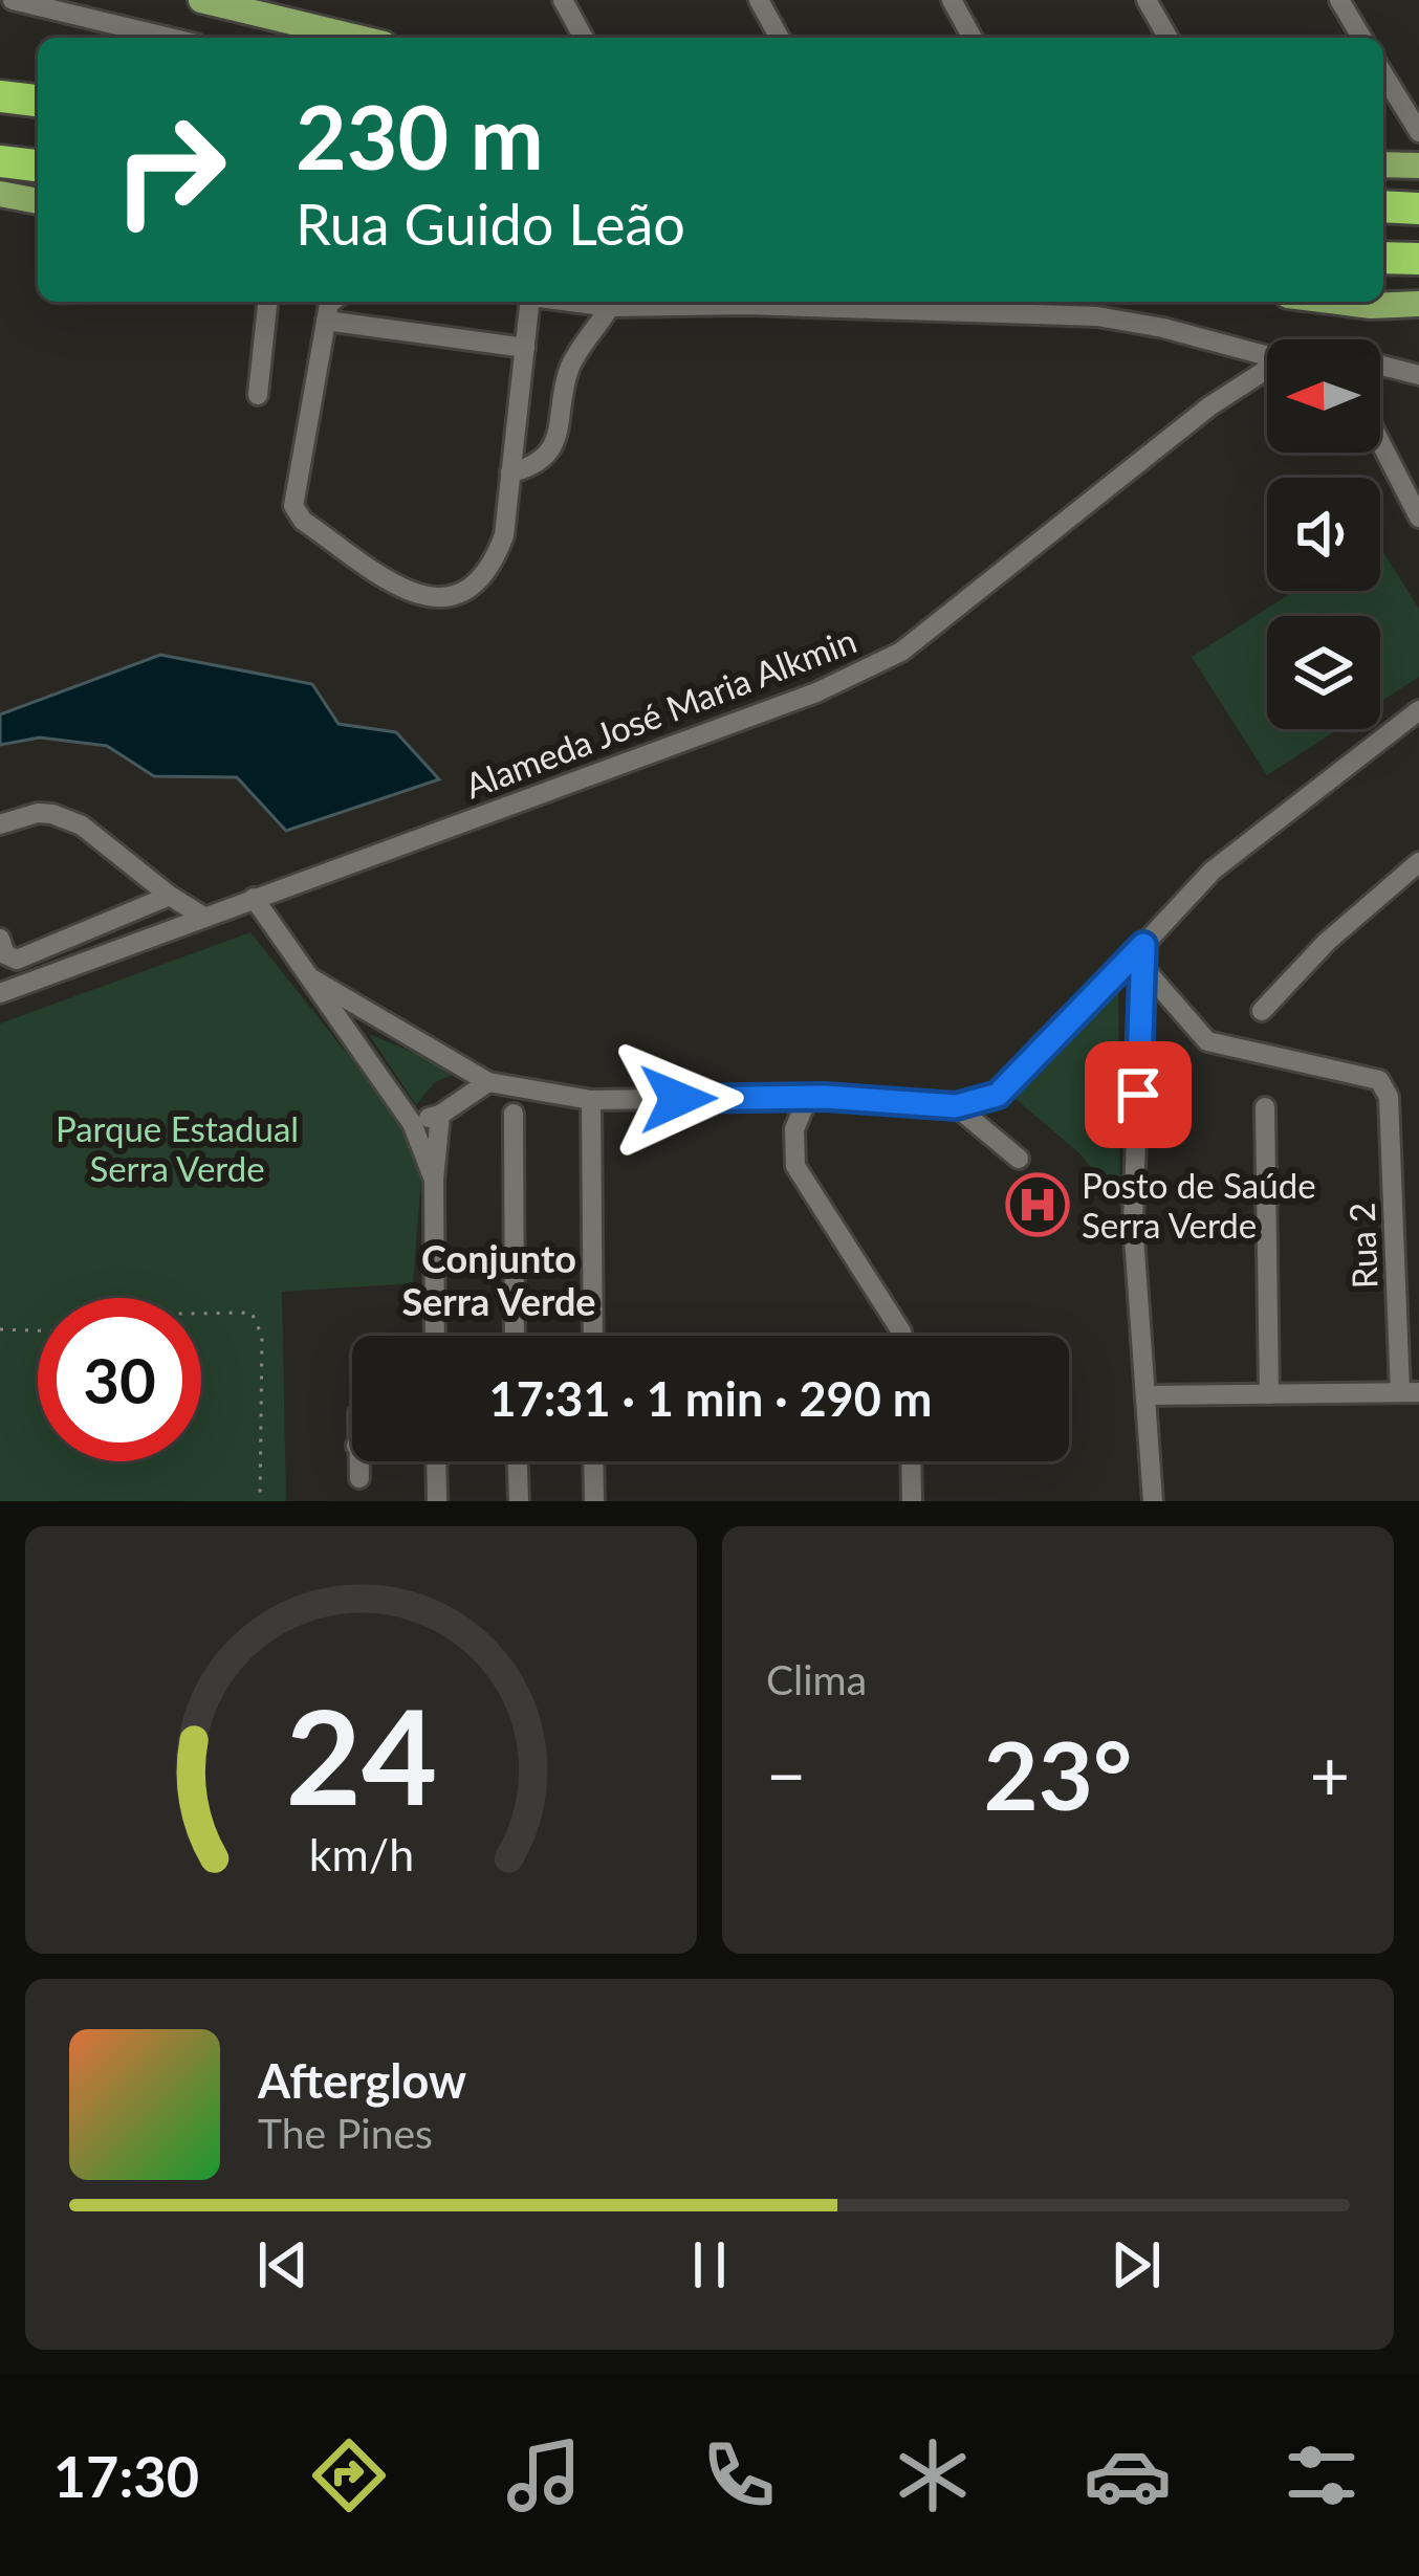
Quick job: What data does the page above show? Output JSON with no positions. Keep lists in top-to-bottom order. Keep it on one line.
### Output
{"streets":{"street":["Alameda José Maria Alkmin","Rua 2"]},"districts":["Conjunto Serra Verde"],"parks":["Parque Estadual Serra Verde"],"places":{"hospital":["Posto de Saúde Serra Verde"]},"north":"left","page":{"turn":["230 m","Rua Guido Leão"],"limit":"30","trip":"17:31 · 1 min · 290 m","tile":"Clima","heat":["−","23°","+"],"song":["Afterglow","The Pines"],"tabs":"17:30","gauge":["24","km/h"]}}
